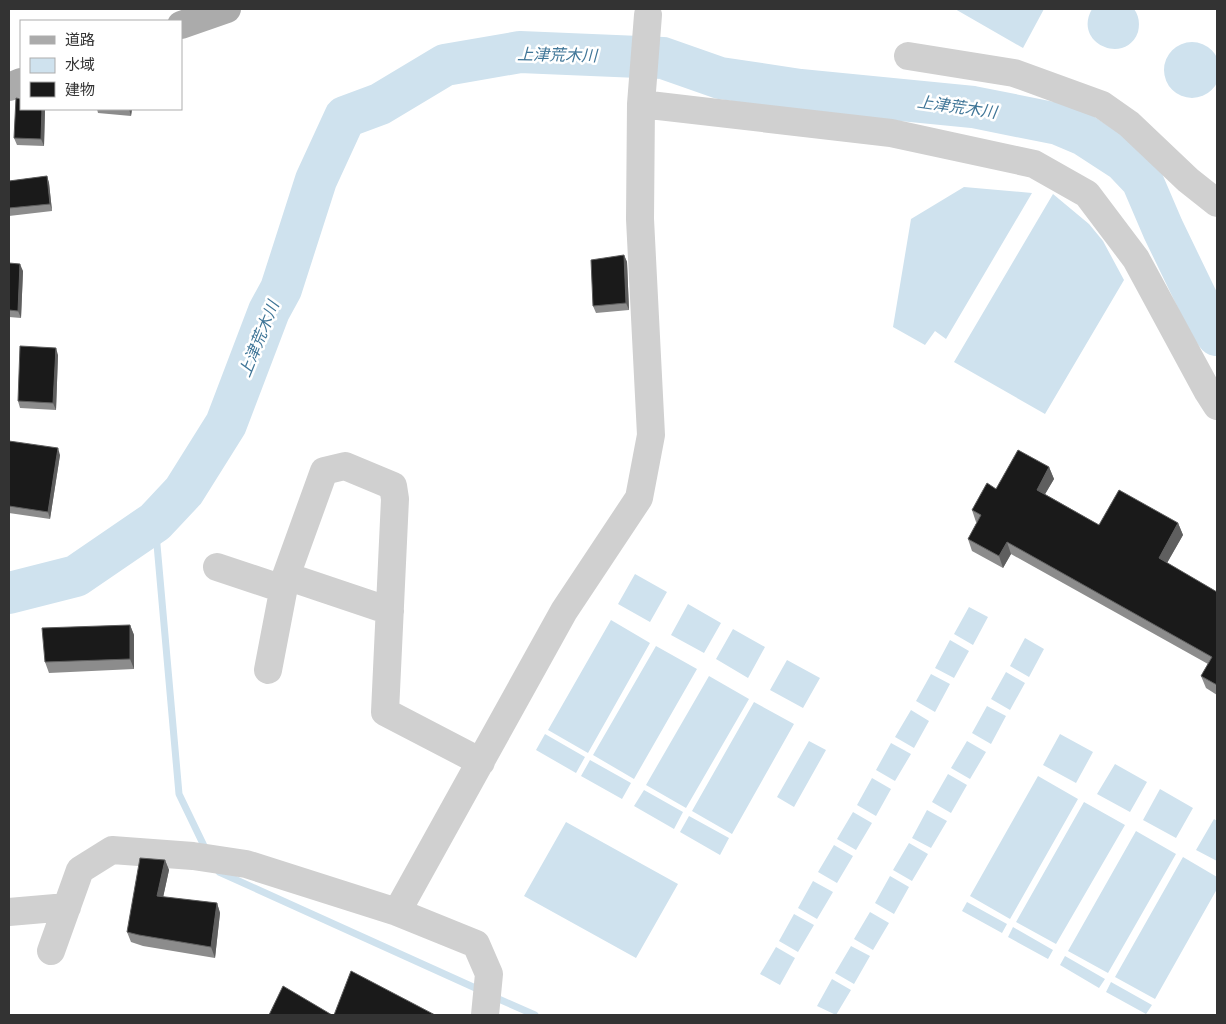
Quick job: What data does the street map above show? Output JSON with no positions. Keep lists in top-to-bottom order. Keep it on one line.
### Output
{"water":["上津荒木川"],"legend":["道路","水域","建物"]}
